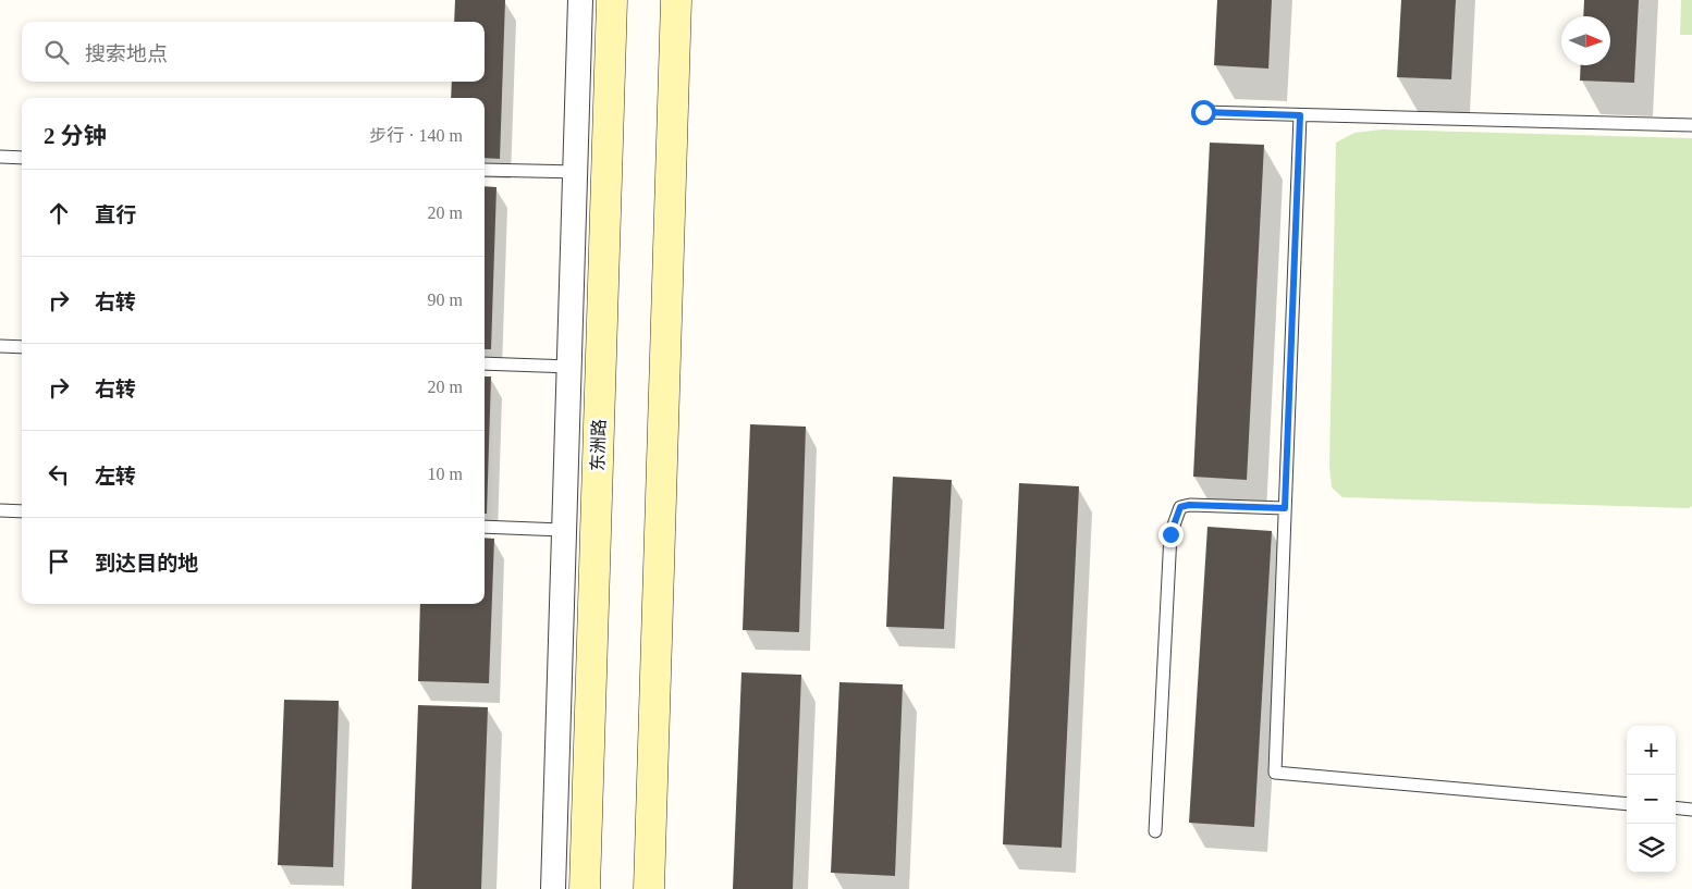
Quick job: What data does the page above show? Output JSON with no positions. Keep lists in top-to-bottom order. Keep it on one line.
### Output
{"streets":{"street":["东洲路"]},"north":"right","page":{"search":"搜索地点","heading":["2 分钟","步行 · 140 m"],"list":[["直行","20 m"],["右转","90 m"],["右转","20 m"],["左转","10 m"],"到达目的地"],"map_buttons":["+","−"]}}
